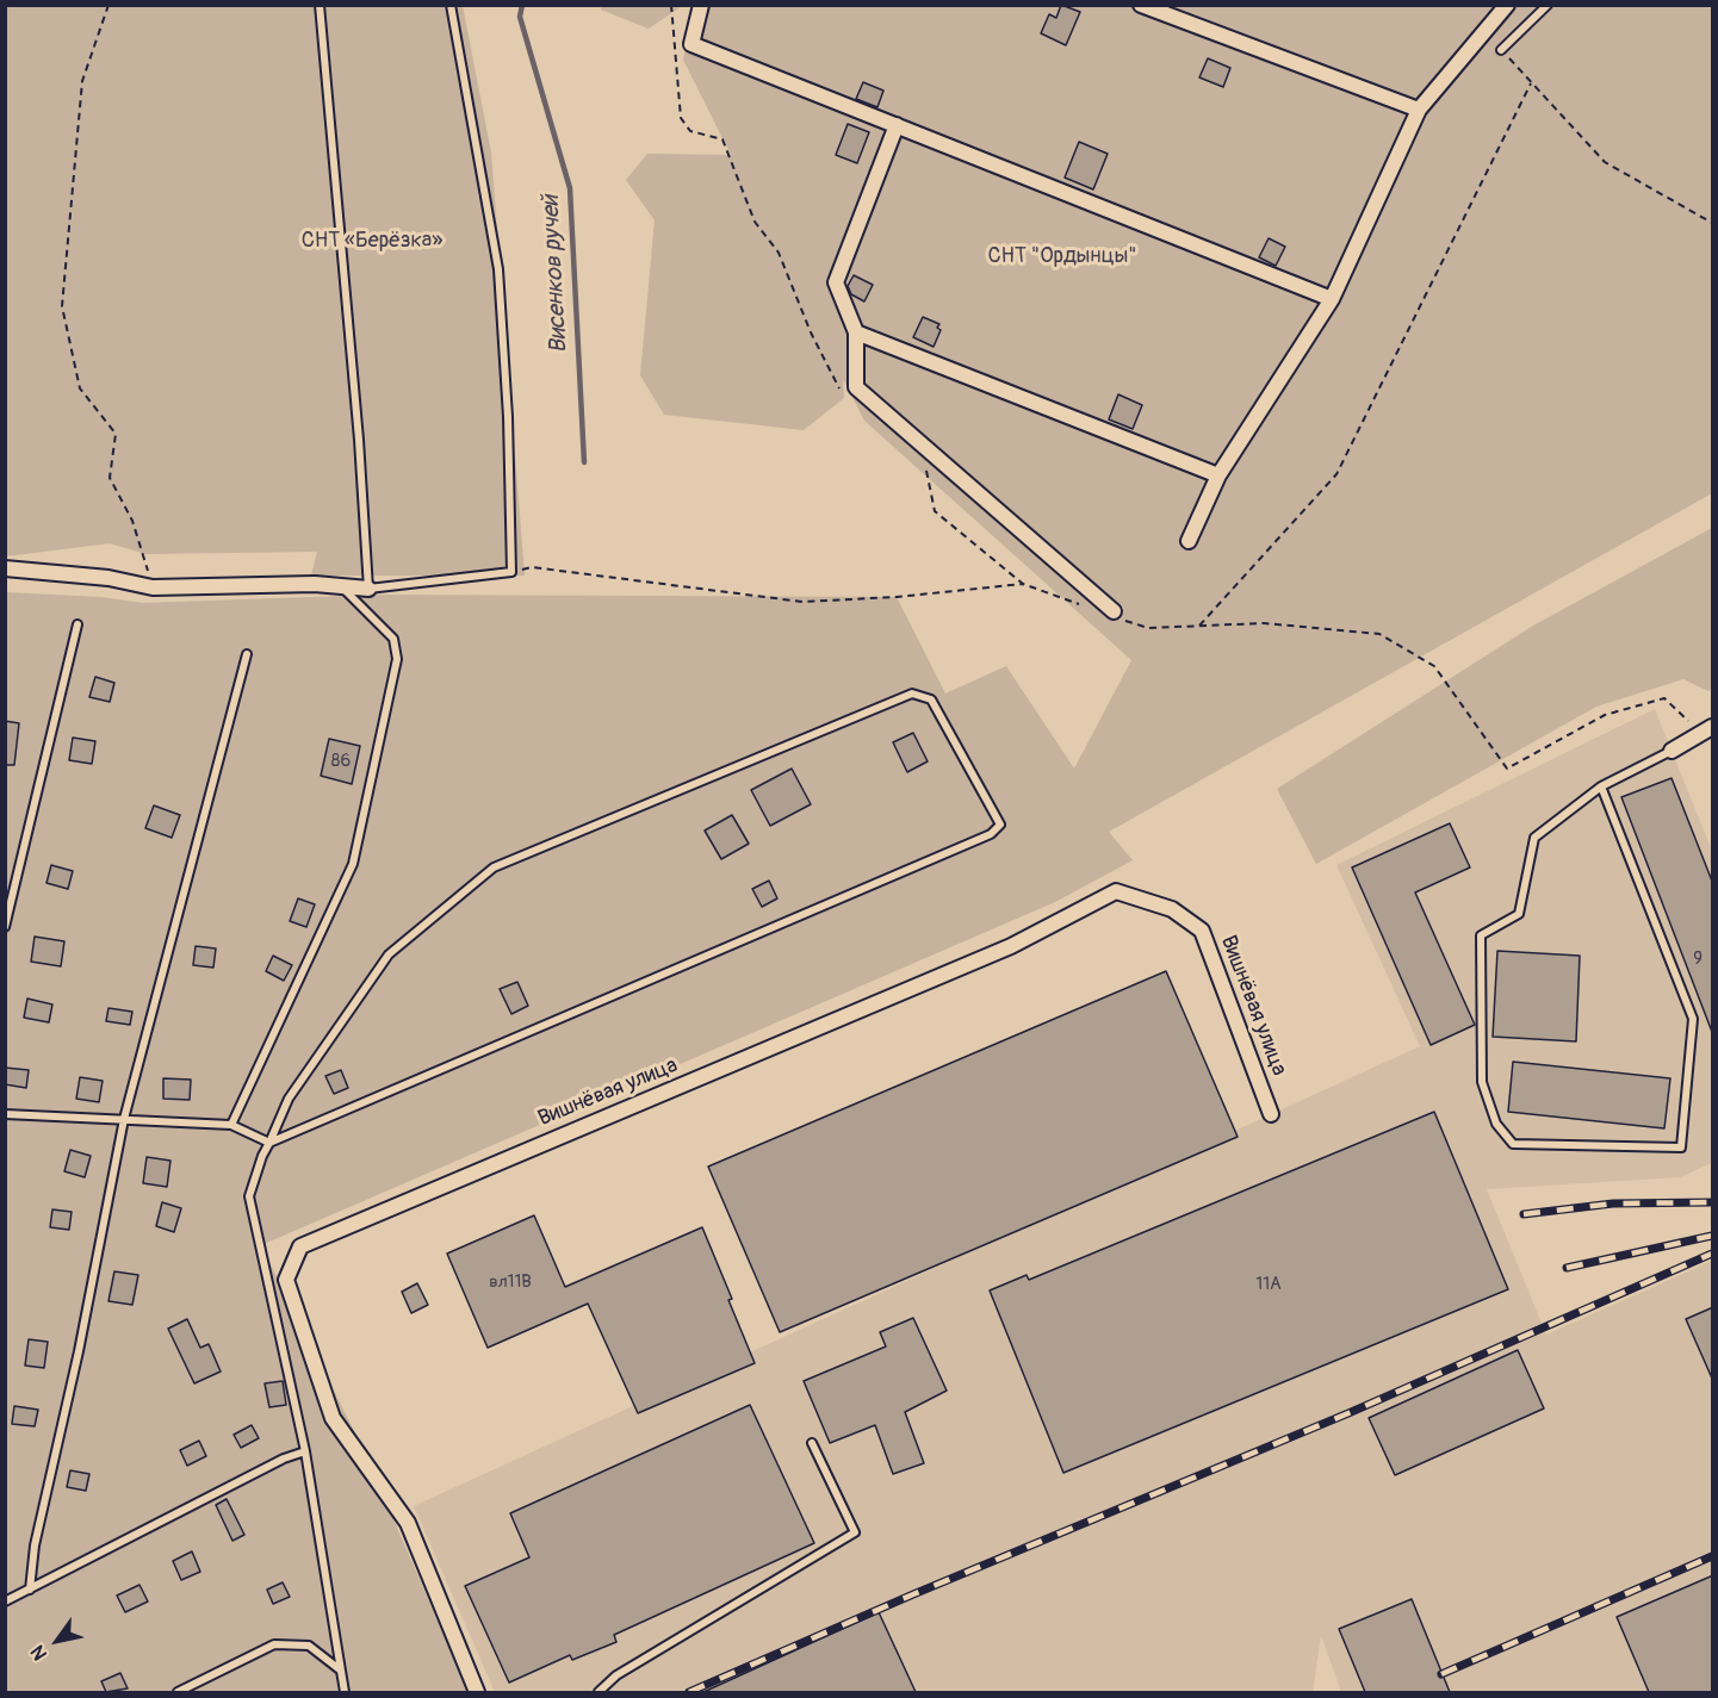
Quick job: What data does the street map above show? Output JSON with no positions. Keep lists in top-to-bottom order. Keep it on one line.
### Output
{"streets":{"street":["Вишнёвая улица"]},"water":["Висенков ручей"],"parks":["СНТ «Берёзка»","СНТ \"Ордынцы\""],"house_numbers":["86","9","вл11В","11А"],"north":"bottom left"}
